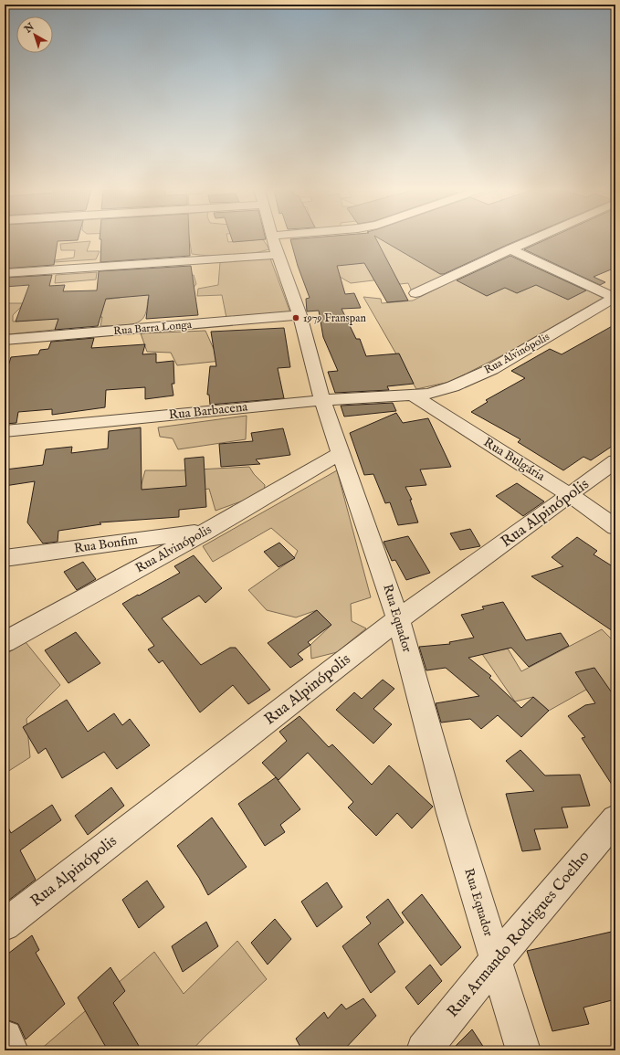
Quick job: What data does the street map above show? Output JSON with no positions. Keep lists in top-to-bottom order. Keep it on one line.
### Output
{"streets":{"street":["Rua Barra Longa","Rua Alvinópolis","Rua Barbacena","Rua Bulgária","Rua Alpinópolis","Rua Bonfim","Rua Equador","Rua Armando Rodrigues Coelho"]},"crossings":[["Rua Barra Longa","Rua Equador"],["Rua Alvinópolis","Rua Barbacena"],["Rua Alvinópolis","Rua Bulgária"],["Rua Alvinópolis","Rua Bonfim"],["Rua Alvinópolis","Rua Equador"],["Rua Barbacena","Rua Bulgária"],["Rua Barbacena","Rua Equador"],["Rua Bulgária","Rua Alpinópolis"],["Rua Alpinópolis","Rua Equador"],["Rua Equador","Rua Armando Rodrigues Coelho"]],"places":["1979 Franspan"],"north":"top left"}
